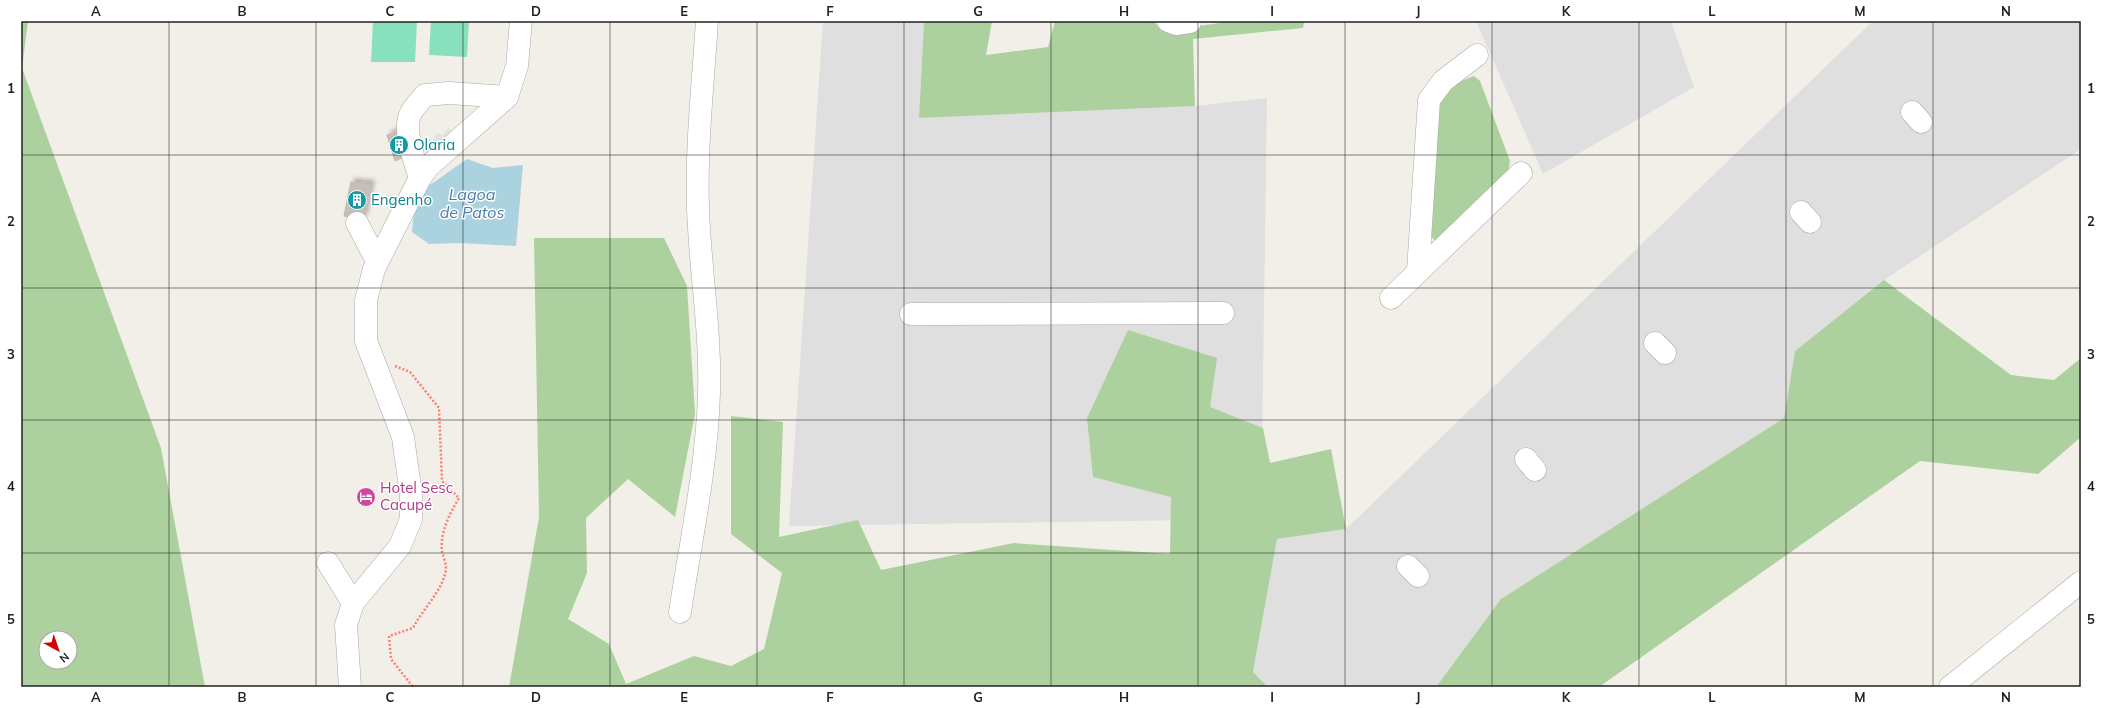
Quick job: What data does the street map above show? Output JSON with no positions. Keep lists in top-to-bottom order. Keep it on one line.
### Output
{"water":["Lagoa de Patos"],"places":{"building":["Olaria","Engenho"],"hotel":["Hotel Sesc Cacupé"]},"north":"bottom right","grid":{"columns":["A","B","C","D","E","F","G","H","I","J","K","L","M","N"],"rows":["1","2","3","4","5"]}}
